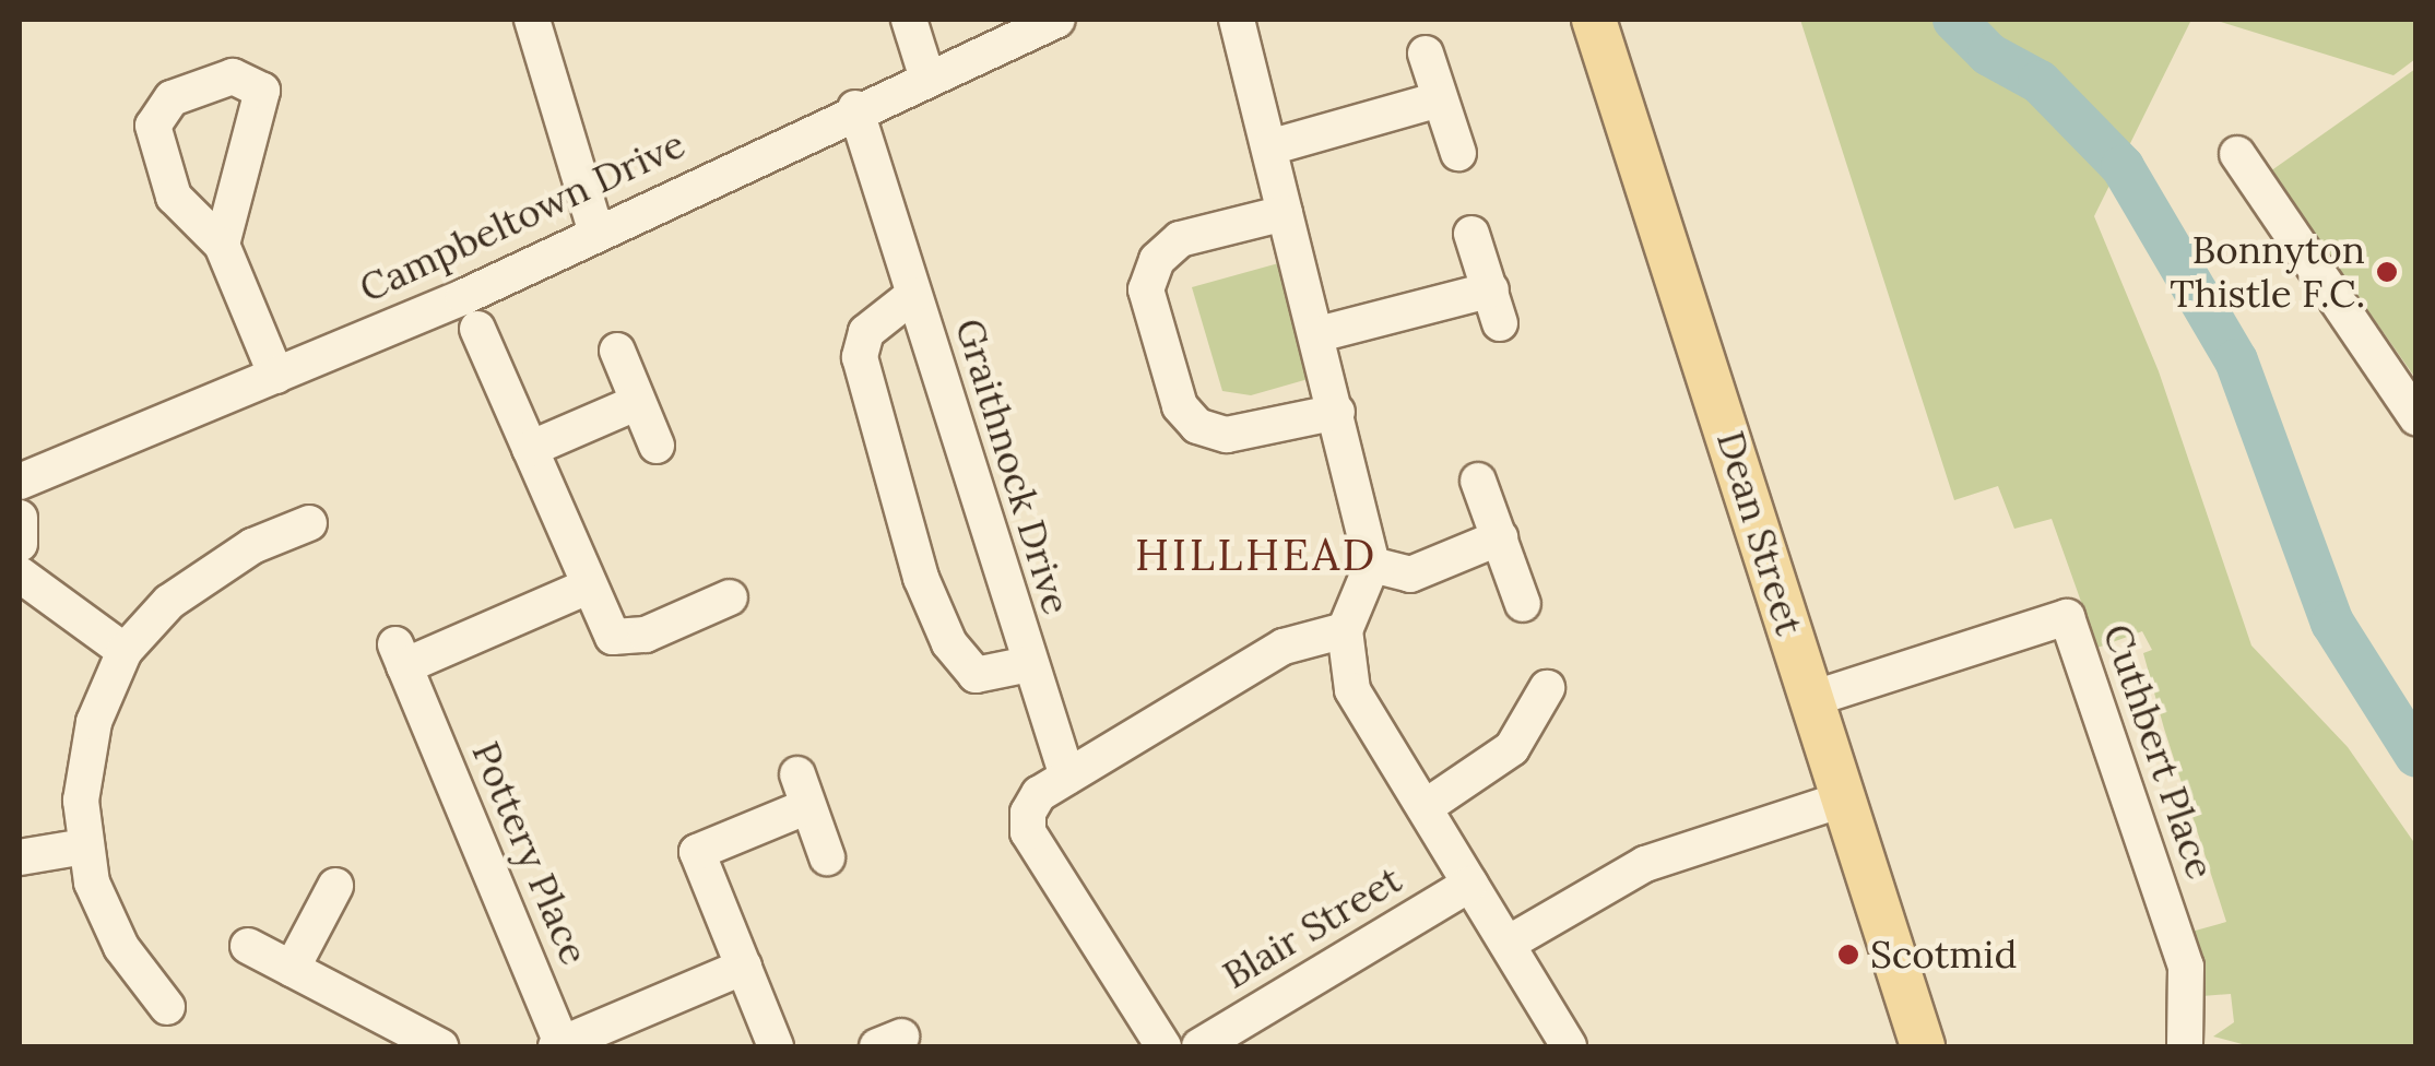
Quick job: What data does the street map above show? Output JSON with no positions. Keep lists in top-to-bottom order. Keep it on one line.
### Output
{"streets":{"main road":["Dean Street"],"street":["Campbeltown Drive","Graithnock Drive","Cuthbert Place","Pottery Place","Blair Street"]},"crossings":[["Campbeltown Drive","Graithnock Drive"],["Dean Street","Cuthbert Place"]],"districts":["HILLHEAD"],"places":["Bonnyton Thistle F.C.","Scotmid"]}
